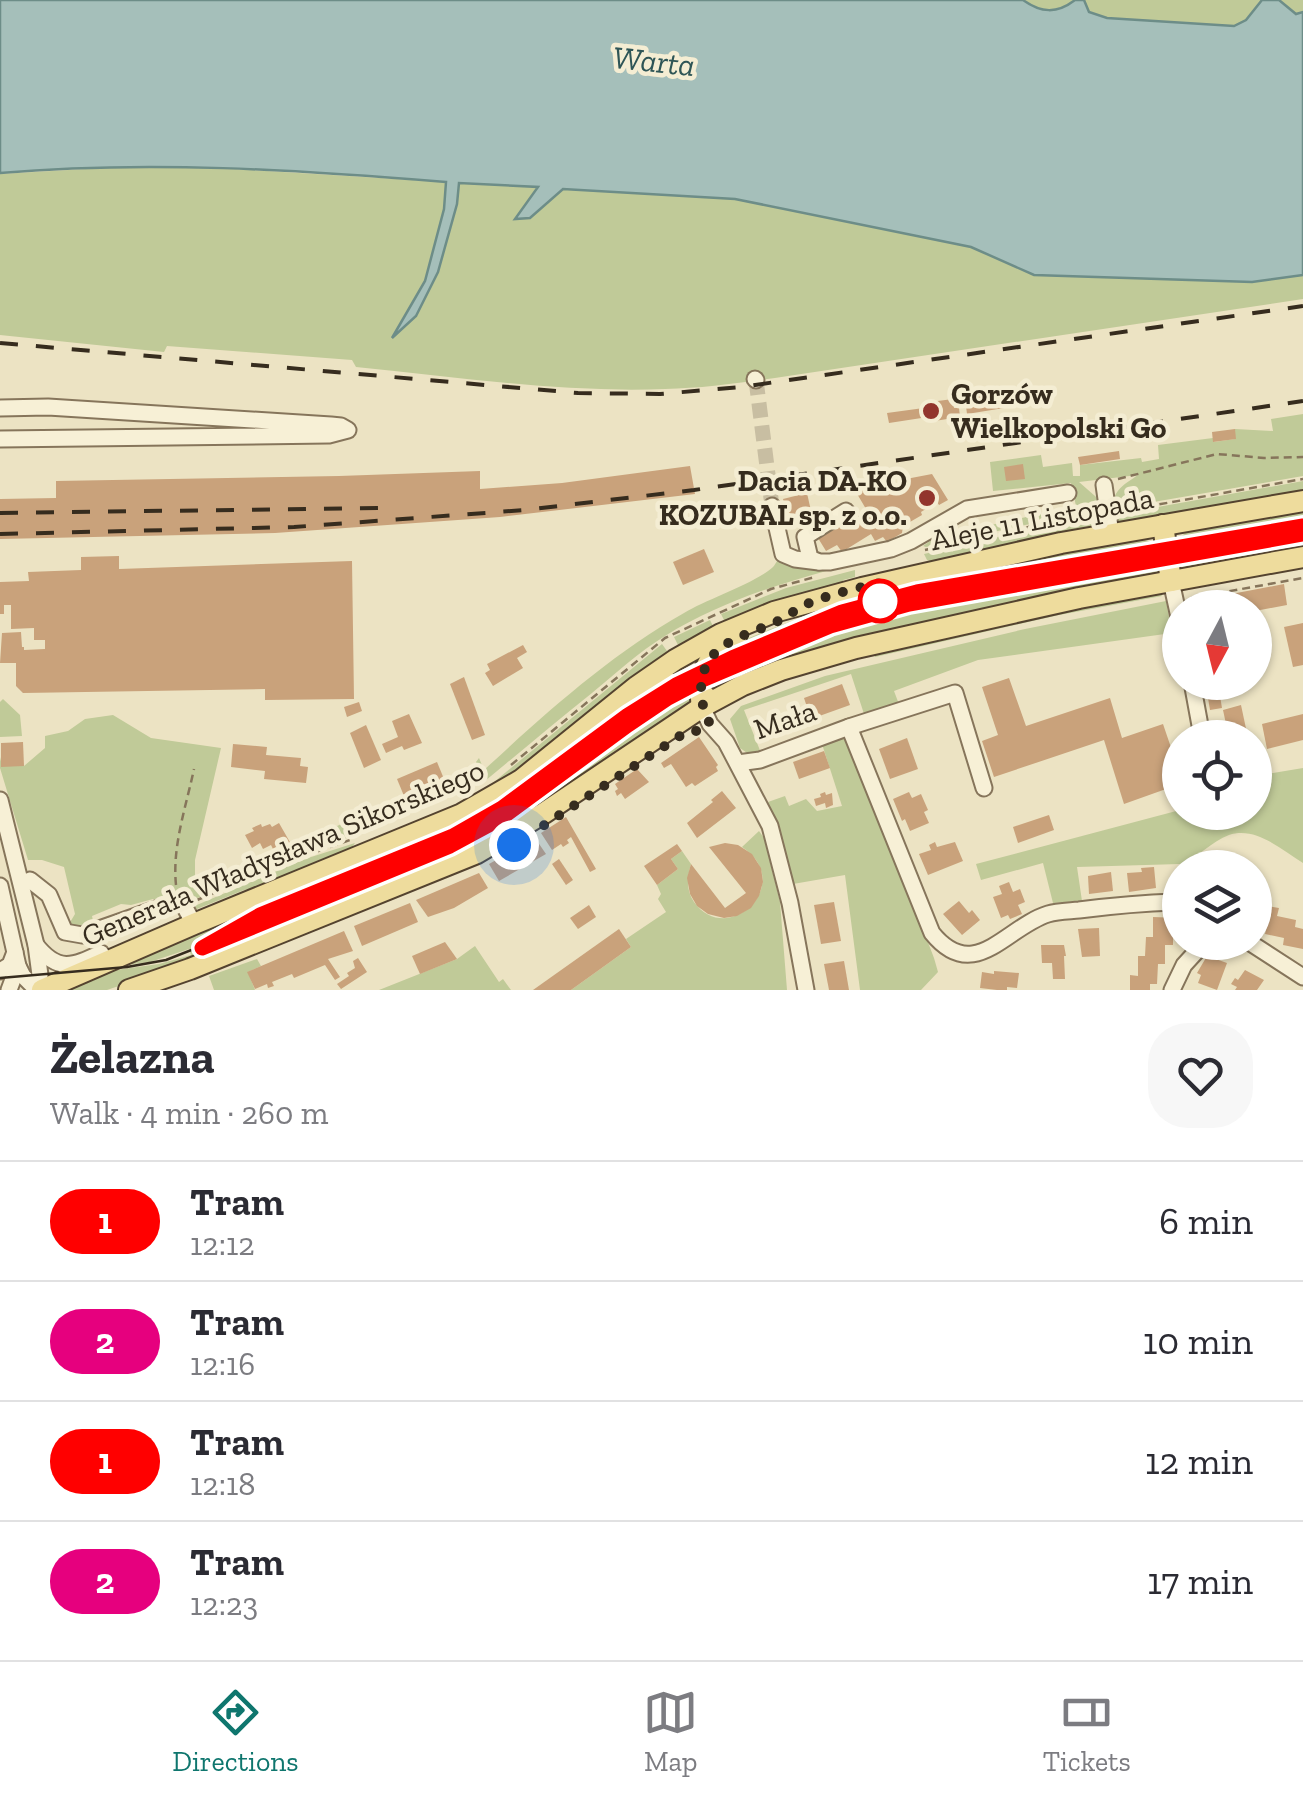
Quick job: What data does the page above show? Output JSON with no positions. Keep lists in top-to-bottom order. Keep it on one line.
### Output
{"streets":{"main road":["Aleje 11 Listopada","Generała Władysława Sikorskiego"],"street":["Mała"]},"crossings":[["Aleje 11 Listopada","Generała Władysława Sikorskiego"]],"water":["Warta"],"places":["Gorzów Wielkopolski Go","Dacia DA-KO KOZUBAL sp. z o.o."],"lines":["tram line 1"],"north":"bottom","page":{"heading":["Żelazna","Walk · 4 min · 260 m"],"list":[{"mark":"1","name":"Tram","note":"12:12","value":"6 min"},{"mark":"2","name":"Tram","note":"12:16","value":"10 min"},{"mark":"1","name":"Tram","note":"12:18","value":"12 min"},{"mark":"2","name":"Tram","note":"12:23","value":"17 min"}],"tabs":["Directions","Map","Tickets"]}}
